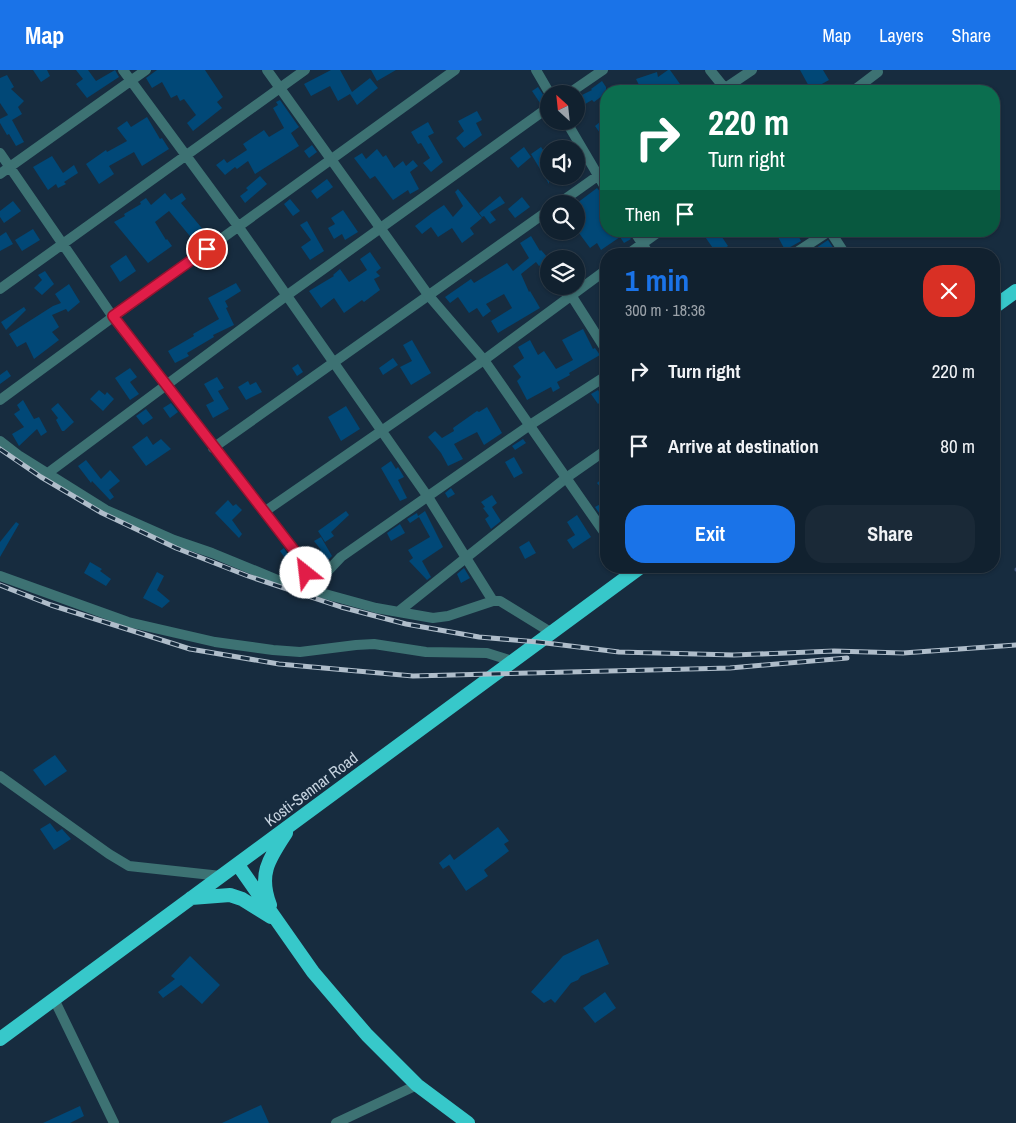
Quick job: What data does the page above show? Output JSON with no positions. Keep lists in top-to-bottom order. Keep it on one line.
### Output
{"streets":{"highway":["Kosti-Sennar Road"]},"north":"top left","page":{"header":"Map","nav":["Map","Layers","Share"],"turn":["220 m","Turn right"],"then":"Then","heading":["1 min","300 m · 18:36"],"list":[{"name":"Turn right","value":"220 m"},{"name":"Arrive at destination","value":"80 m"}],"buttons":["Exit","Share"]}}
